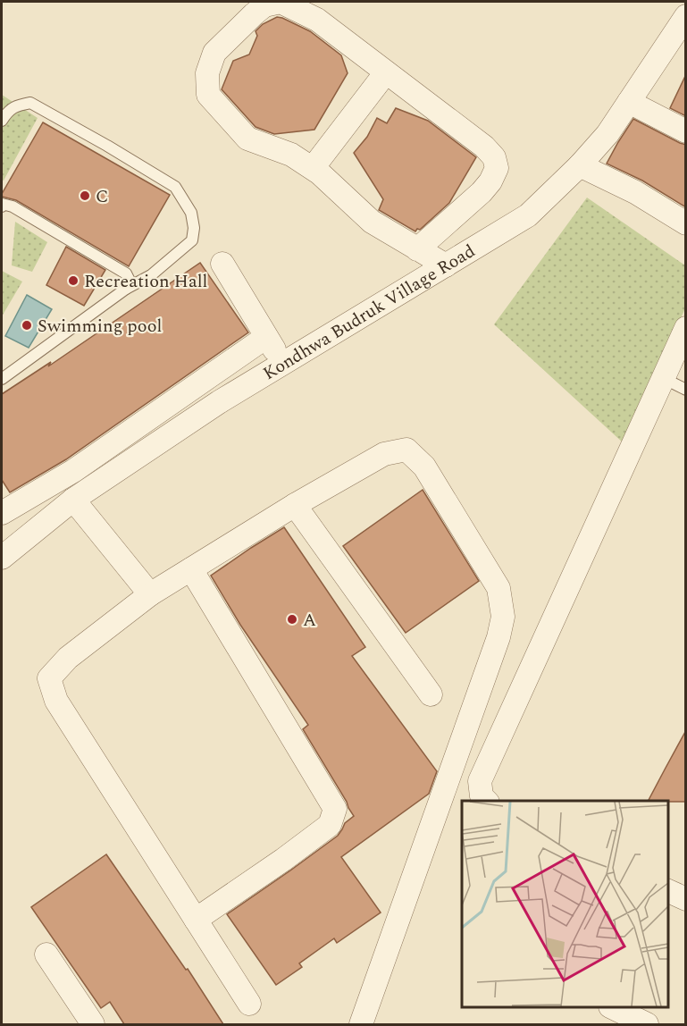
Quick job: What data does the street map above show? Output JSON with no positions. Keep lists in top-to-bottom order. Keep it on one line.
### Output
{"streets":{"street":["Kondhwa Budruk Village Road"]},"places":["C","Recreation Hall","Swimming pool","A"]}
